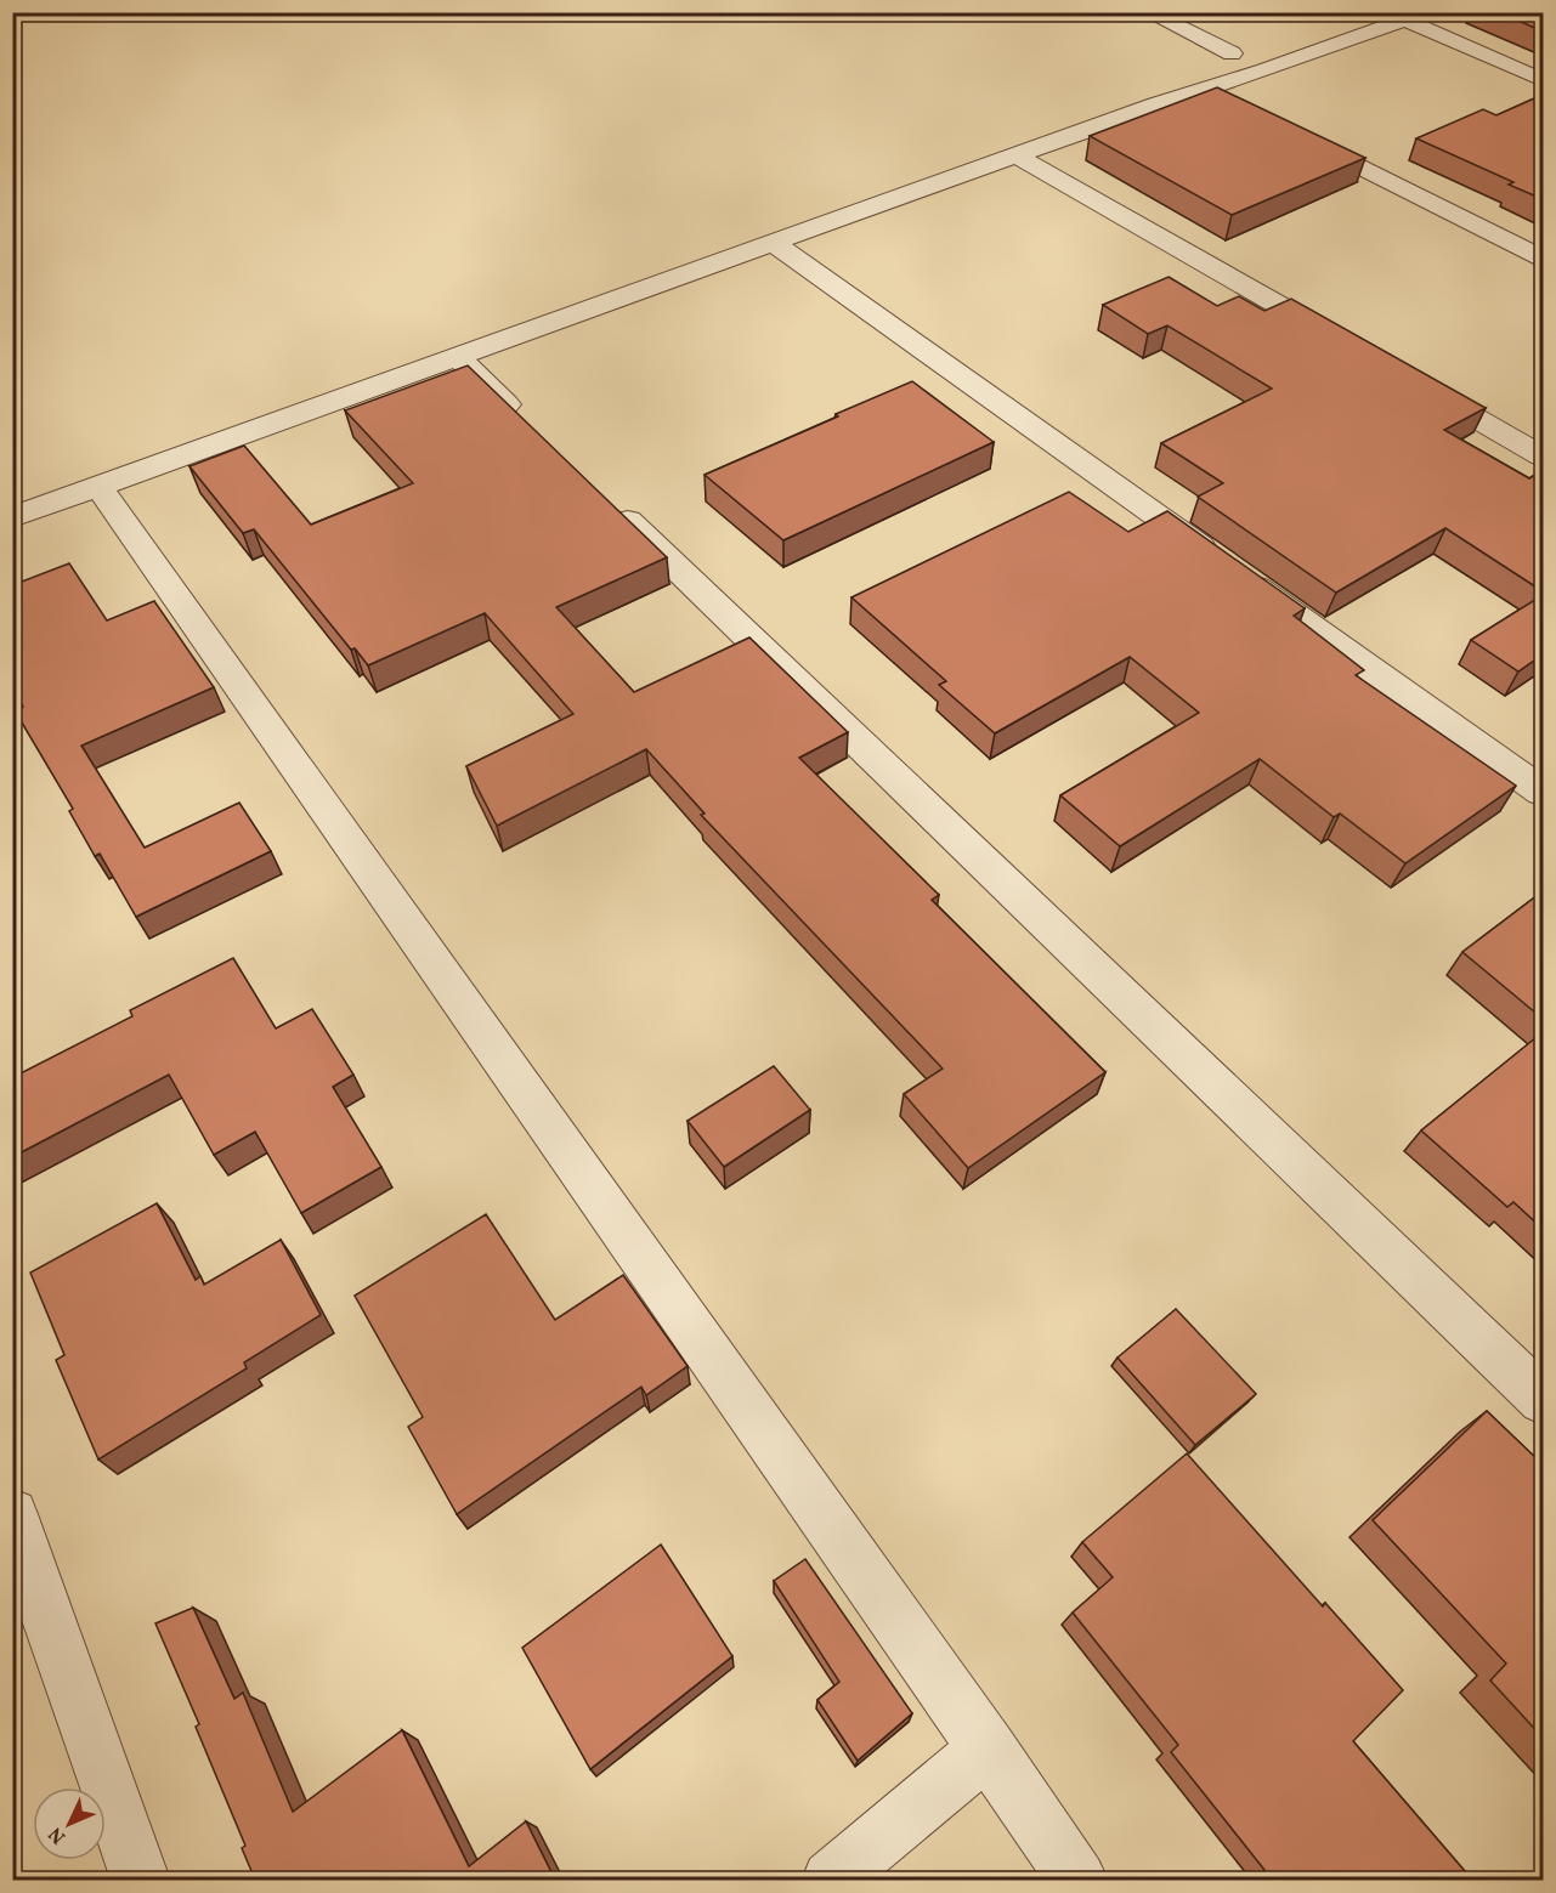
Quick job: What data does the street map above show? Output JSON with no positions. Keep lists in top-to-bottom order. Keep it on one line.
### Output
{"north":"bottom left"}
